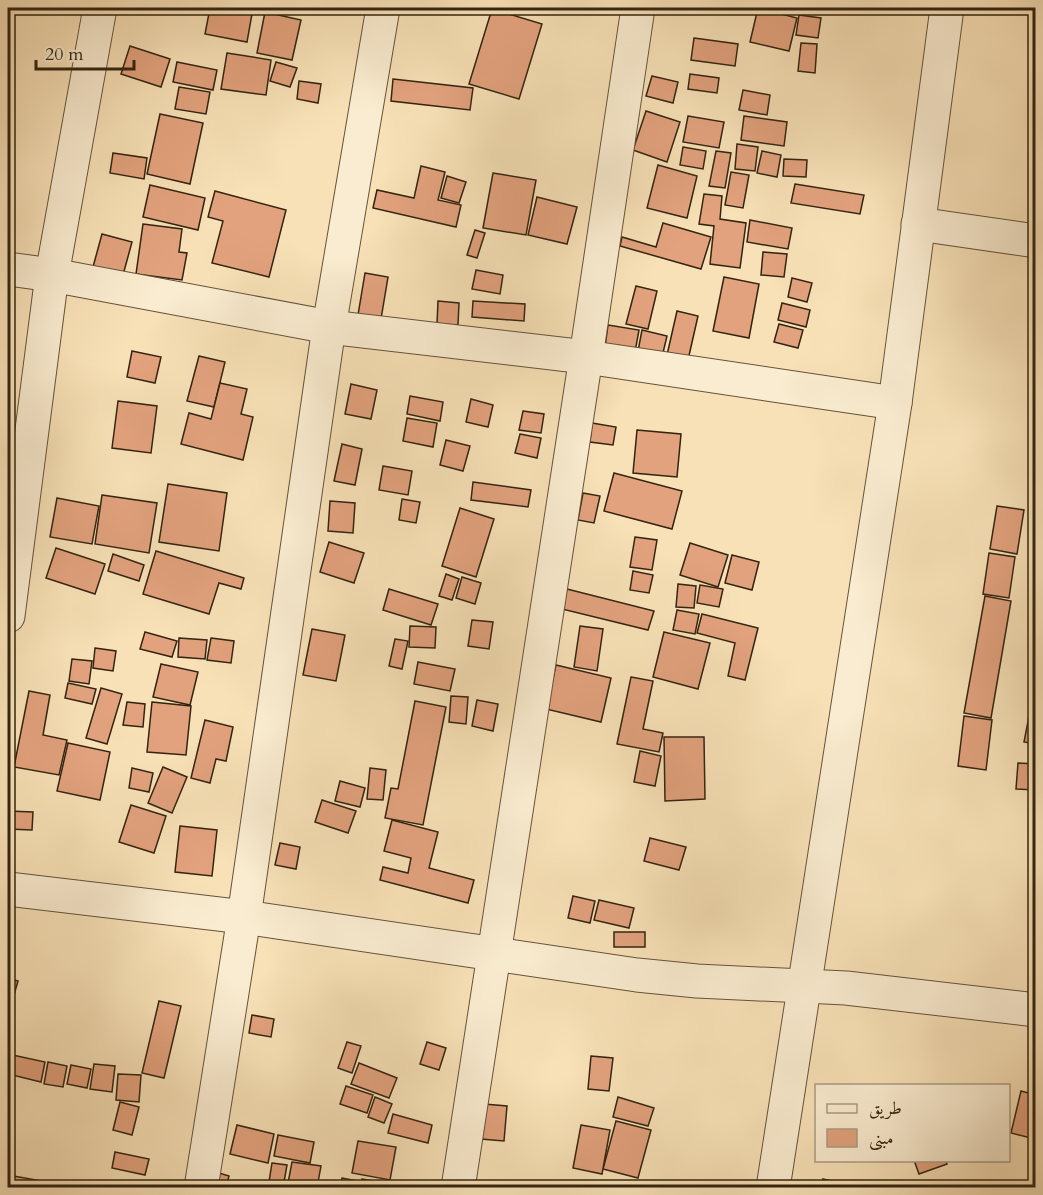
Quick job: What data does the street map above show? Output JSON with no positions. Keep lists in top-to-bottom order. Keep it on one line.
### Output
{"legend":["طريق","مبنى"],"scale_bar":"20 m"}
